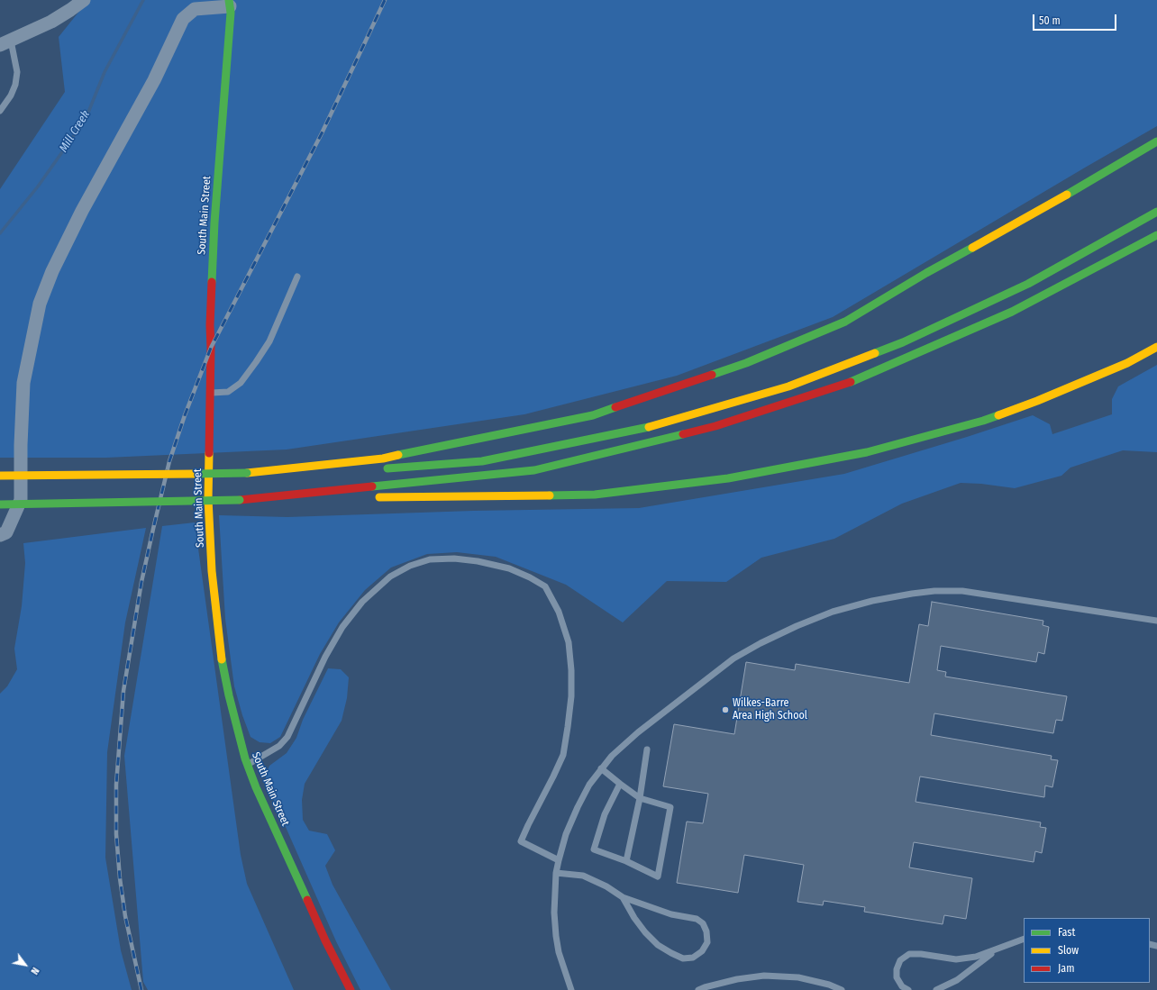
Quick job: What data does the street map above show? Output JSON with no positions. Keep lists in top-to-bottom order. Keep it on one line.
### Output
{"streets":{"main road":["South Main Street"]},"water":["Mill Creek"],"places":["Wilkes-Barre Area High School"],"legend":["Fast","Slow","Jam"],"scale_bar":"50 m","north":"bottom right"}
